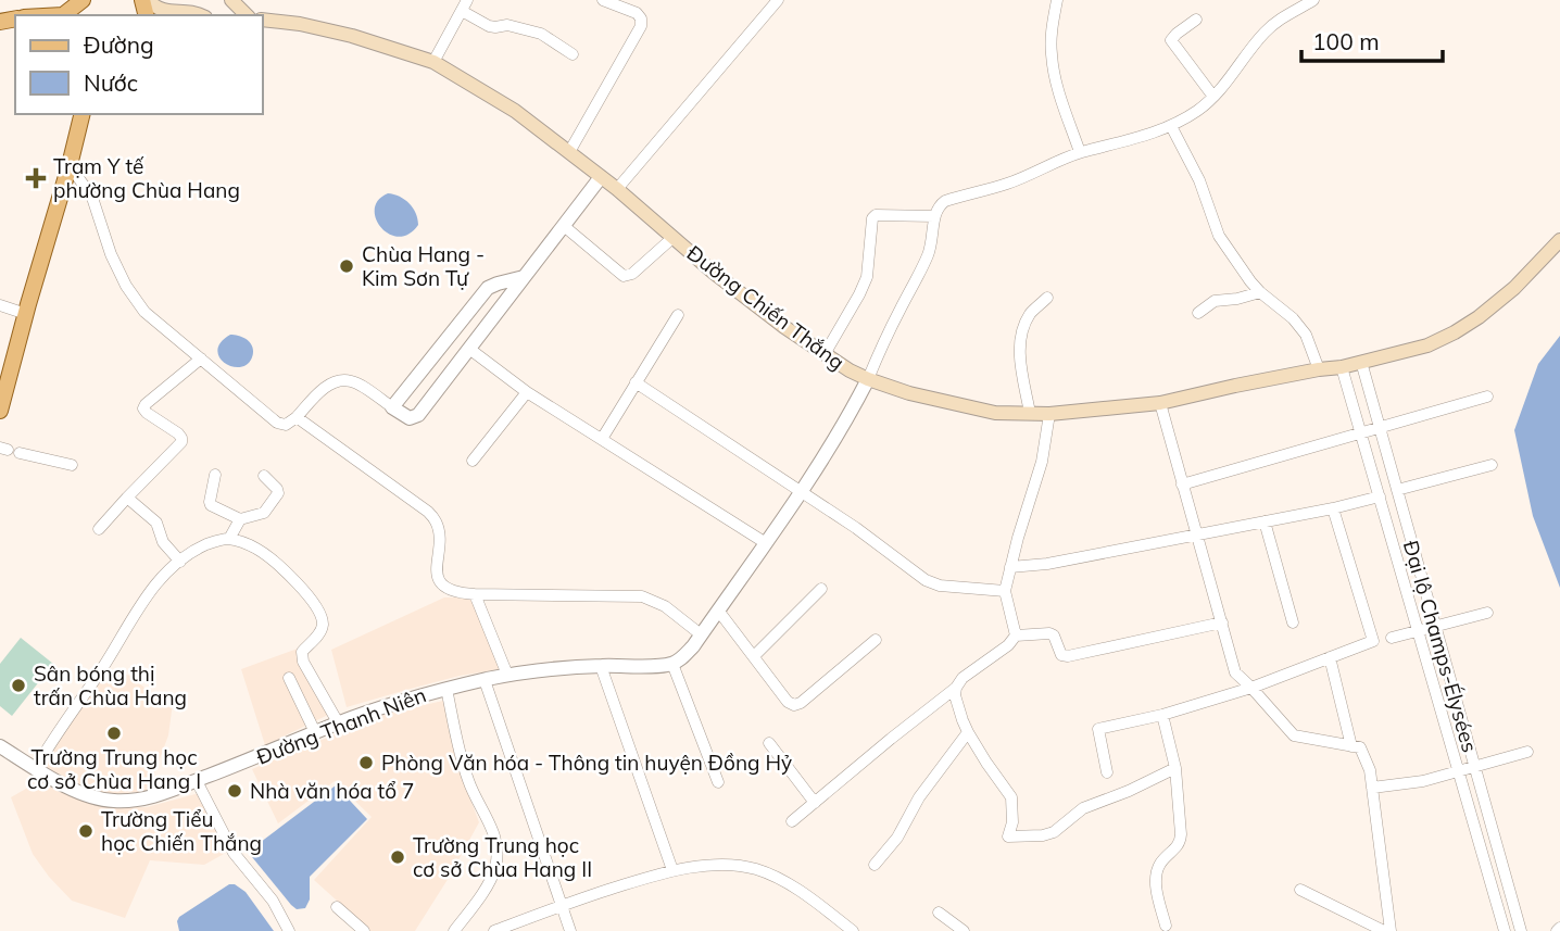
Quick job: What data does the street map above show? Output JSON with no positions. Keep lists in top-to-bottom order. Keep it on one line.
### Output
{"streets":{"main road":["Đường Chiến Thắng"],"street":["Đại lộ Champs-Élysées","Đường Thanh Niên"]},"crossings":[["Đường Chiến Thắng","Đại lộ Champs-Élysées"]],"places":{"health":["Trạm Y tế phường Chùa Hang"],"other":["Chùa Hang - Kim Sơn Tự","Sân bóng thị trấn Chùa Hang","Trường Trung học cơ sở Chùa Hang I","Phòng Văn hóa - Thông tin huyện Đồng Hỷ","Nhà văn hóa tổ 7","Trường Tiểu học Chiến Thắng","Trường Trung học cơ sở Chùa Hang II"]},"legend":["Đường","Nước"],"scale_bar":"100 m"}
